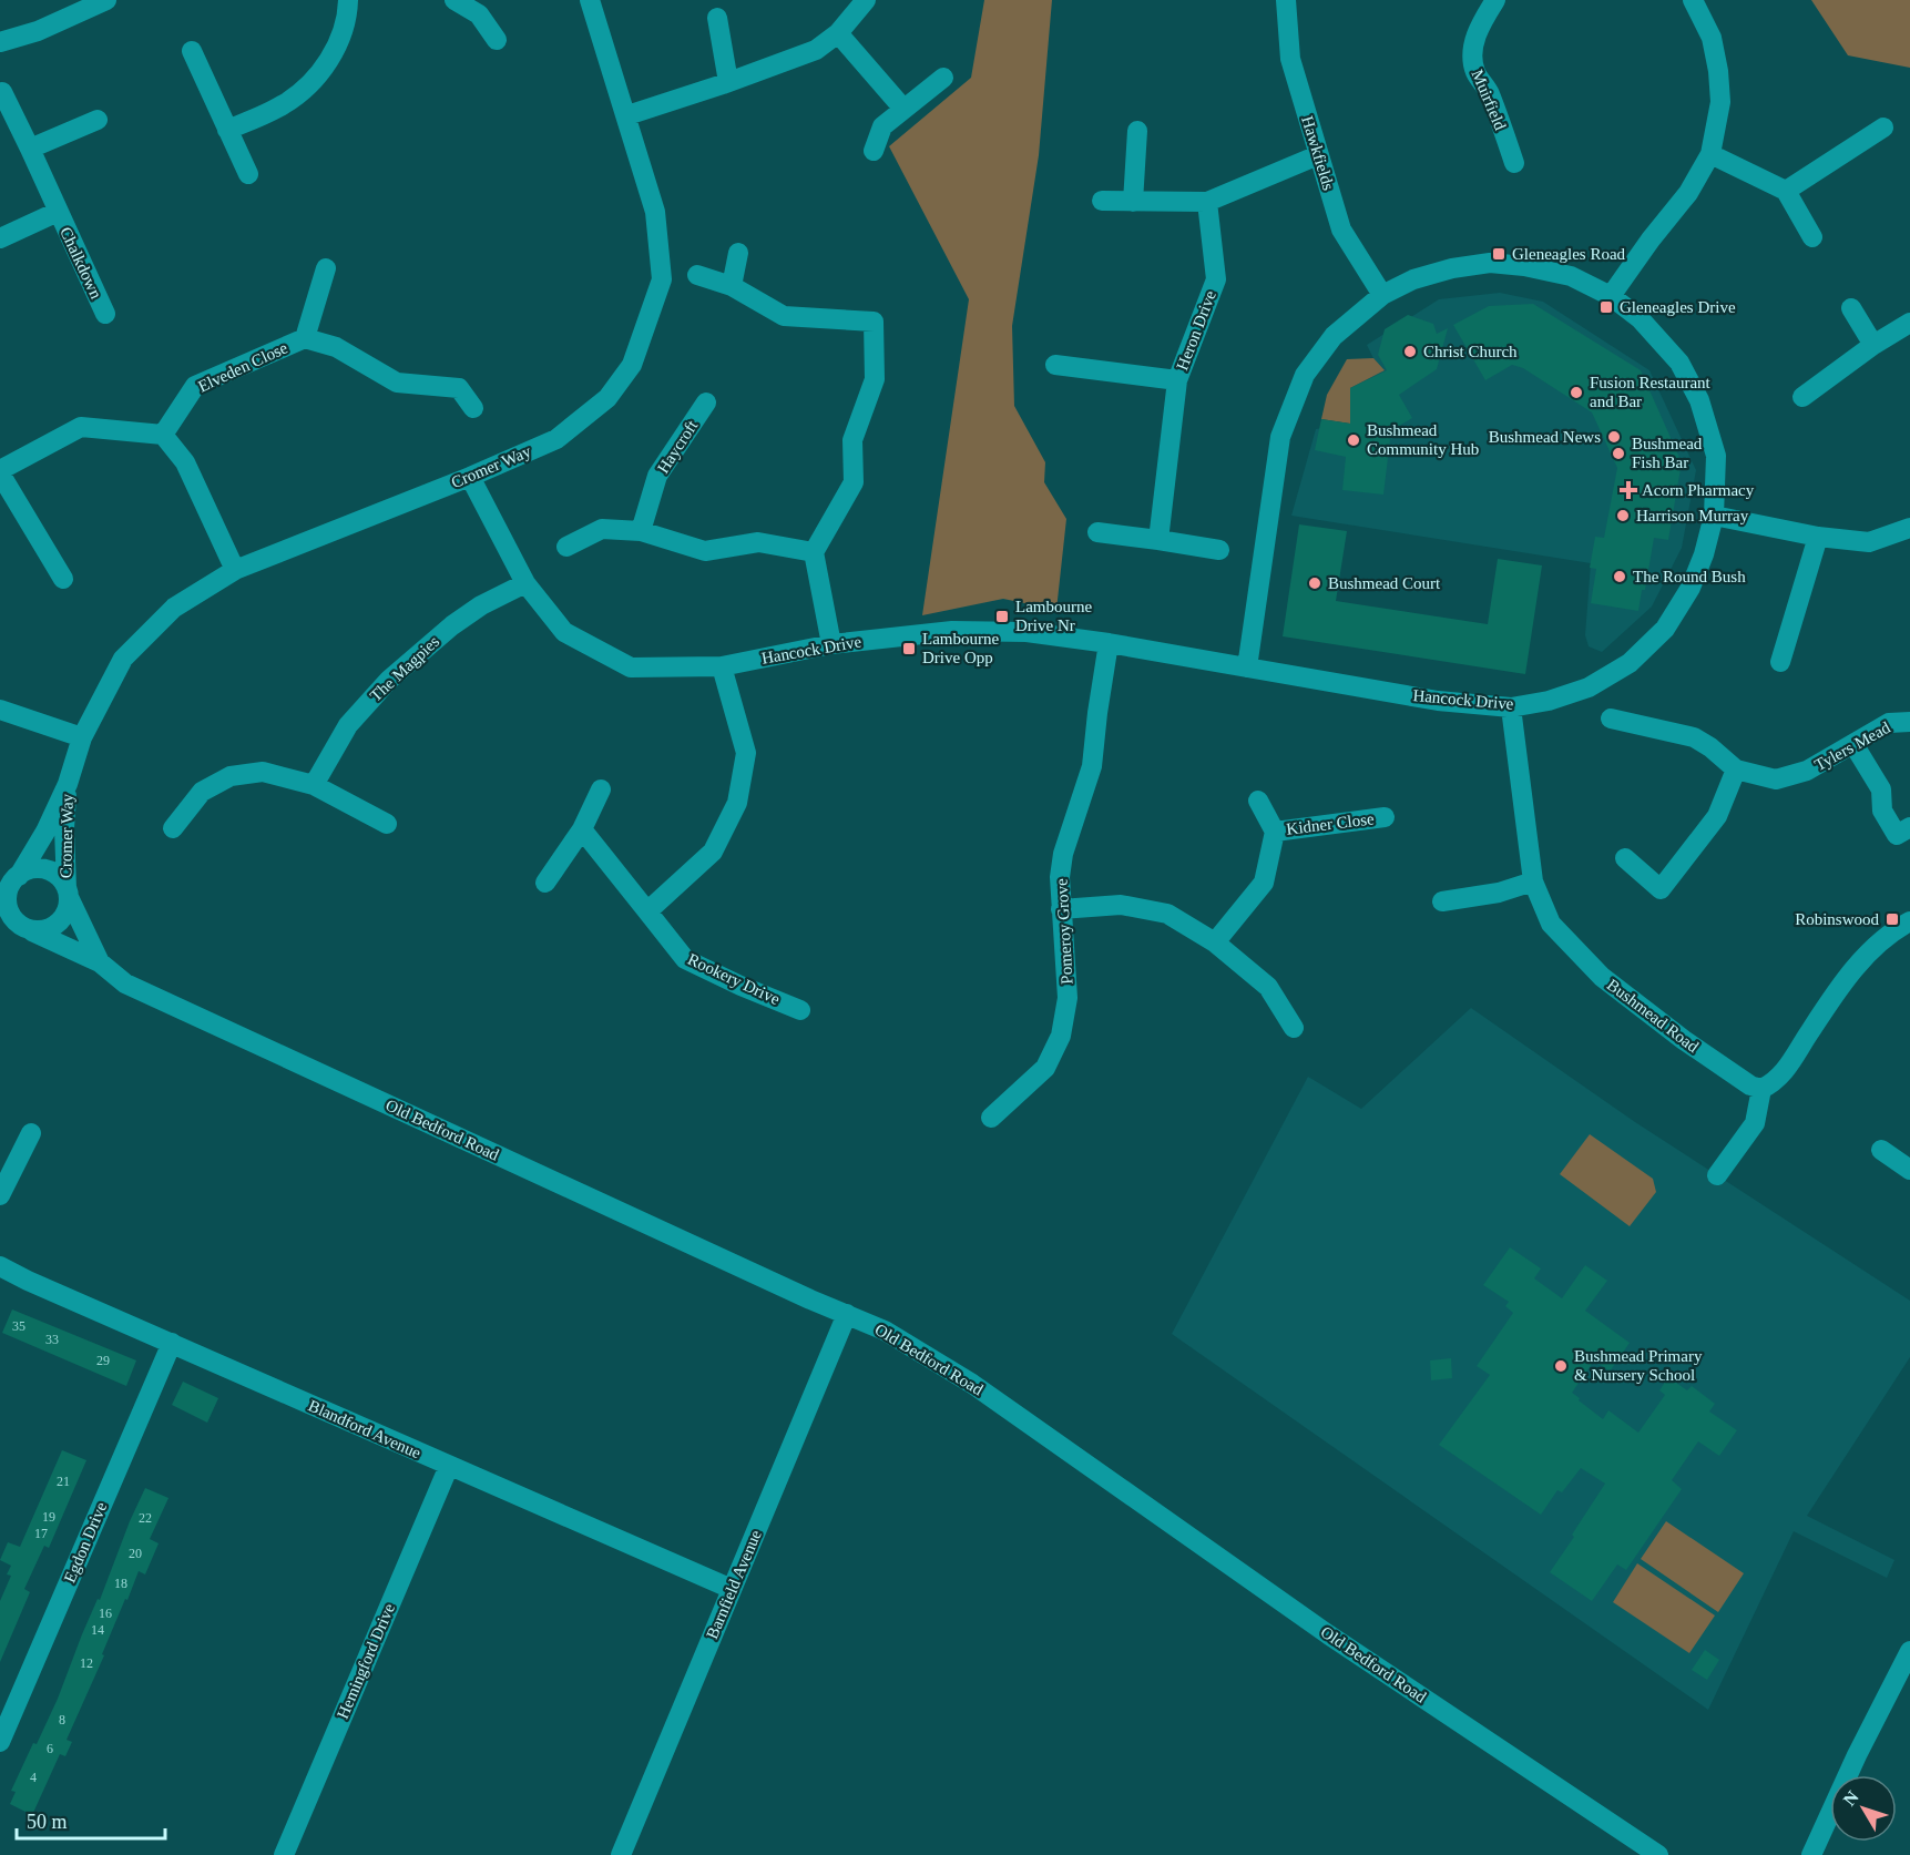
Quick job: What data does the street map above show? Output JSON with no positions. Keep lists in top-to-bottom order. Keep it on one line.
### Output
{"streets":{"street":["Muirfield","Hawkfields","Chalkdown","Heron Drive","Elveden Close","Haycroft","Cromer Way","Hancock Drive","The Magpies","Tylers Mead","Kidner Close","Pomeroy Grove","Rookery Drive","Bushmead Road","Old Bedford Road","Blandford Avenue","Egdon Drive","Barnfield Avenue","Hemingford Drive"]},"crossings":[["Hawkfields","Hancock Drive"],["Cromer Way","Hancock Drive"],["Cromer Way","Old Bedford Road"],["Hancock Drive","The Magpies"],["Hancock Drive","Pomeroy Grove"],["Hancock Drive","Bushmead Road"],["Old Bedford Road","Barnfield Avenue"],["Blandford Avenue","Egdon Drive"],["Blandford Avenue","Barnfield Avenue"],["Blandford Avenue","Hemingford Drive"]],"places":{"transit":["Gleneagles Road","Gleneagles Drive","Lambourne Drive Nr","Lambourne Drive Opp","Robinswood"],"other":["Christ Church","Fusion Restaurant and Bar","Bushmead News","Bushmead Community Hub","Bushmead Fish Bar","Harrison Murray","The Round Bush","Bushmead Court","Bushmead Primary & Nursery School"],"health":["Acorn Pharmacy"]},"house_numbers":["35","33","29","21","19","22","17","20","18","16","14","12","8","6","4"],"scale_bar":"50 m","north":"top left"}
